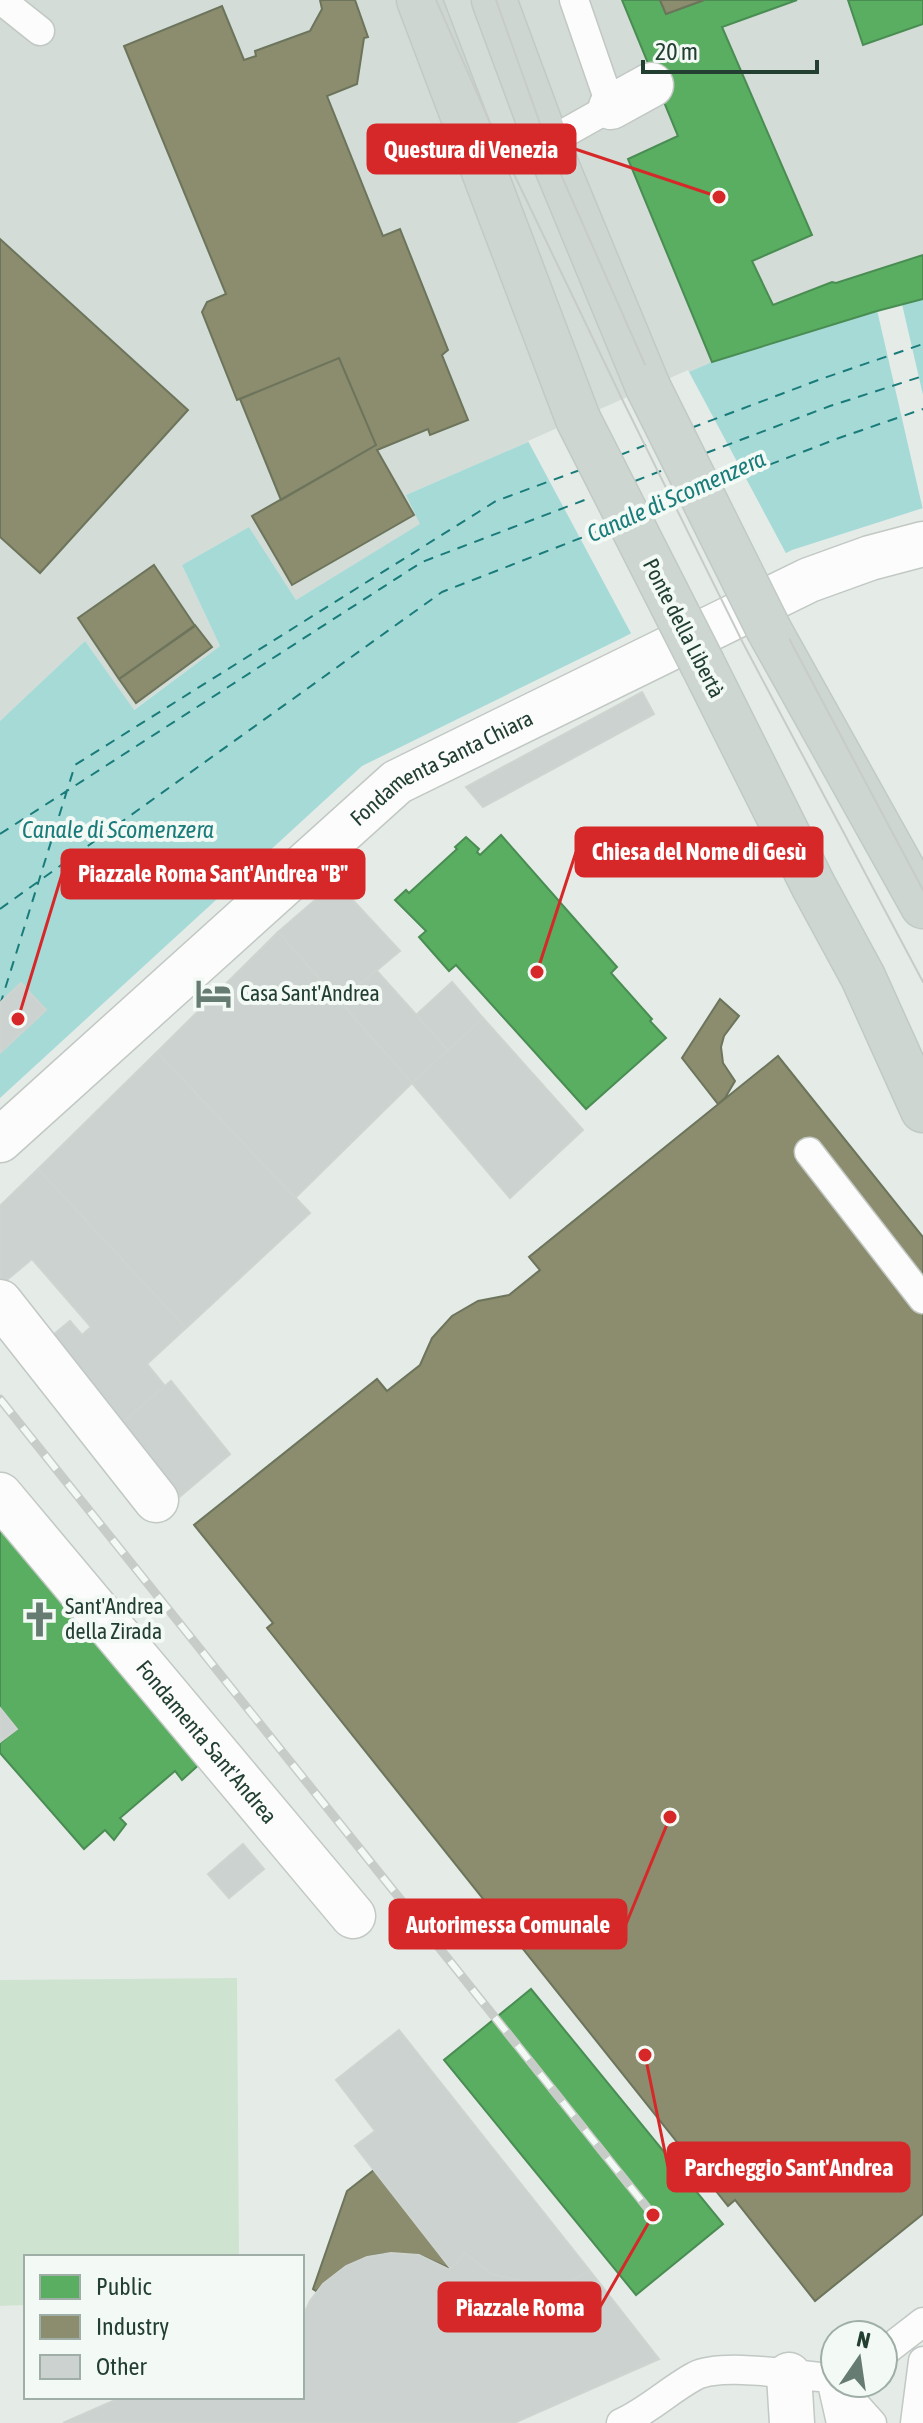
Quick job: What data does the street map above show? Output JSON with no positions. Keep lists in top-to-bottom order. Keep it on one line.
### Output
{"streets":{"main road":["Ponte della Libertà"],"street":["Fondamenta Santa Chiara","Fondamenta Sant'Andrea"]},"water":["Canale di Scomenzera"],"places":{"other":["Questura di Venezia","Chiesa del Nome di Gesù","Piazzale Roma Sant'Andrea \"B\"","Autorimessa Comunale","Parcheggio Sant'Andrea","Piazzale Roma"],"hotel":["Casa Sant'Andrea"],"church":["Sant'Andrea della Zirada"]},"legend":["Public","Industry","Other"],"scale_bar":"20 m","north":"top"}
